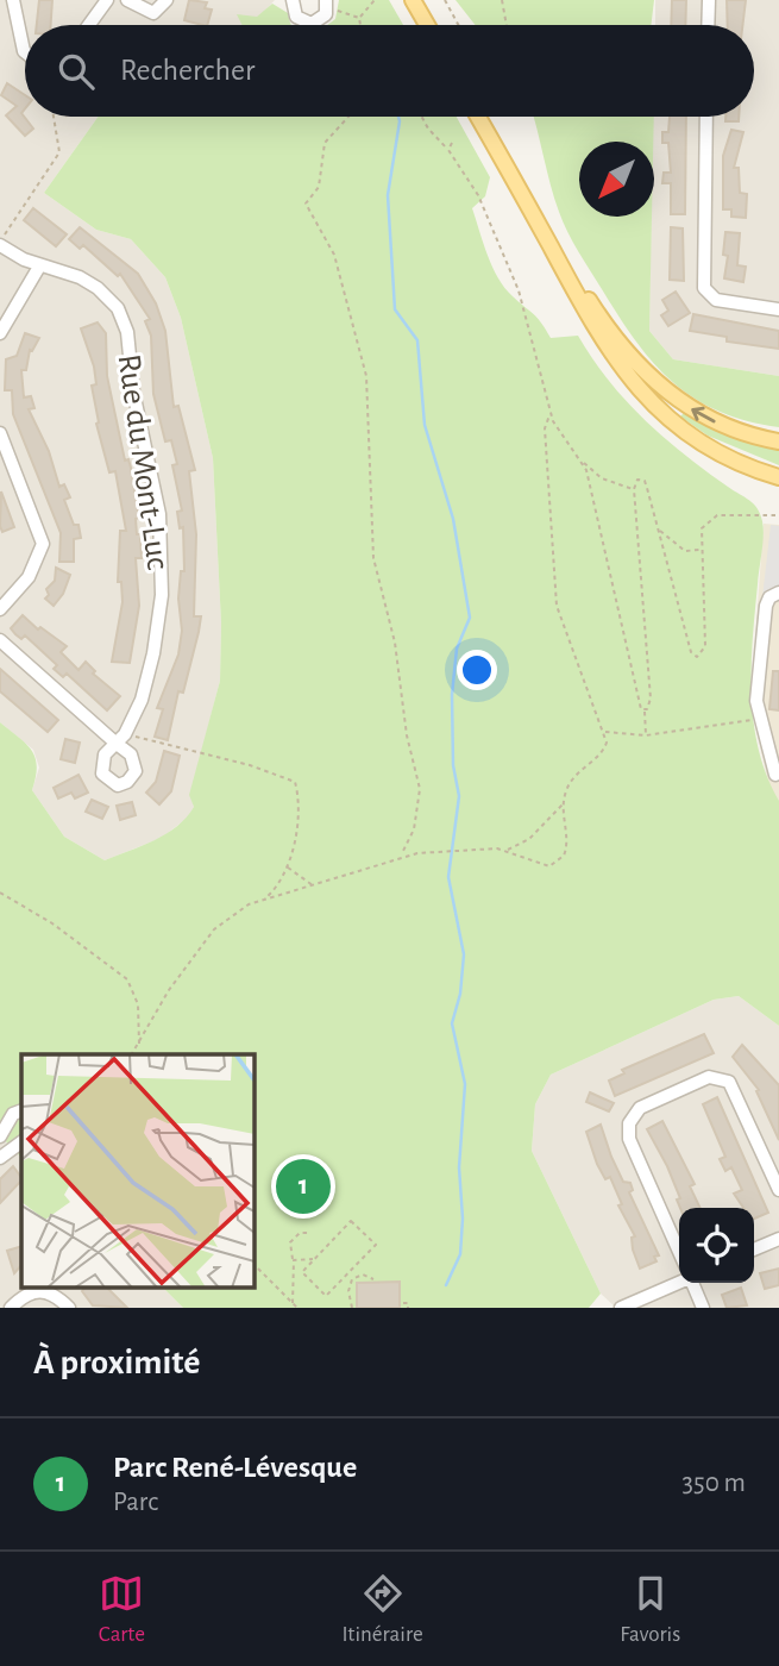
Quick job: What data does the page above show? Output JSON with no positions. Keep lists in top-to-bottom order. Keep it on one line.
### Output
{"streets":{"street":["Rue du Mont-Luc"]},"north":"bottom left","page":{"search":"Rechercher","pins":"1","heading":"À proximité","list":[{"mark":"1","name":"Parc René-Lévesque","note":"Parc","value":"350 m"}],"nav":["Carte","Itinéraire","Favoris"]}}
